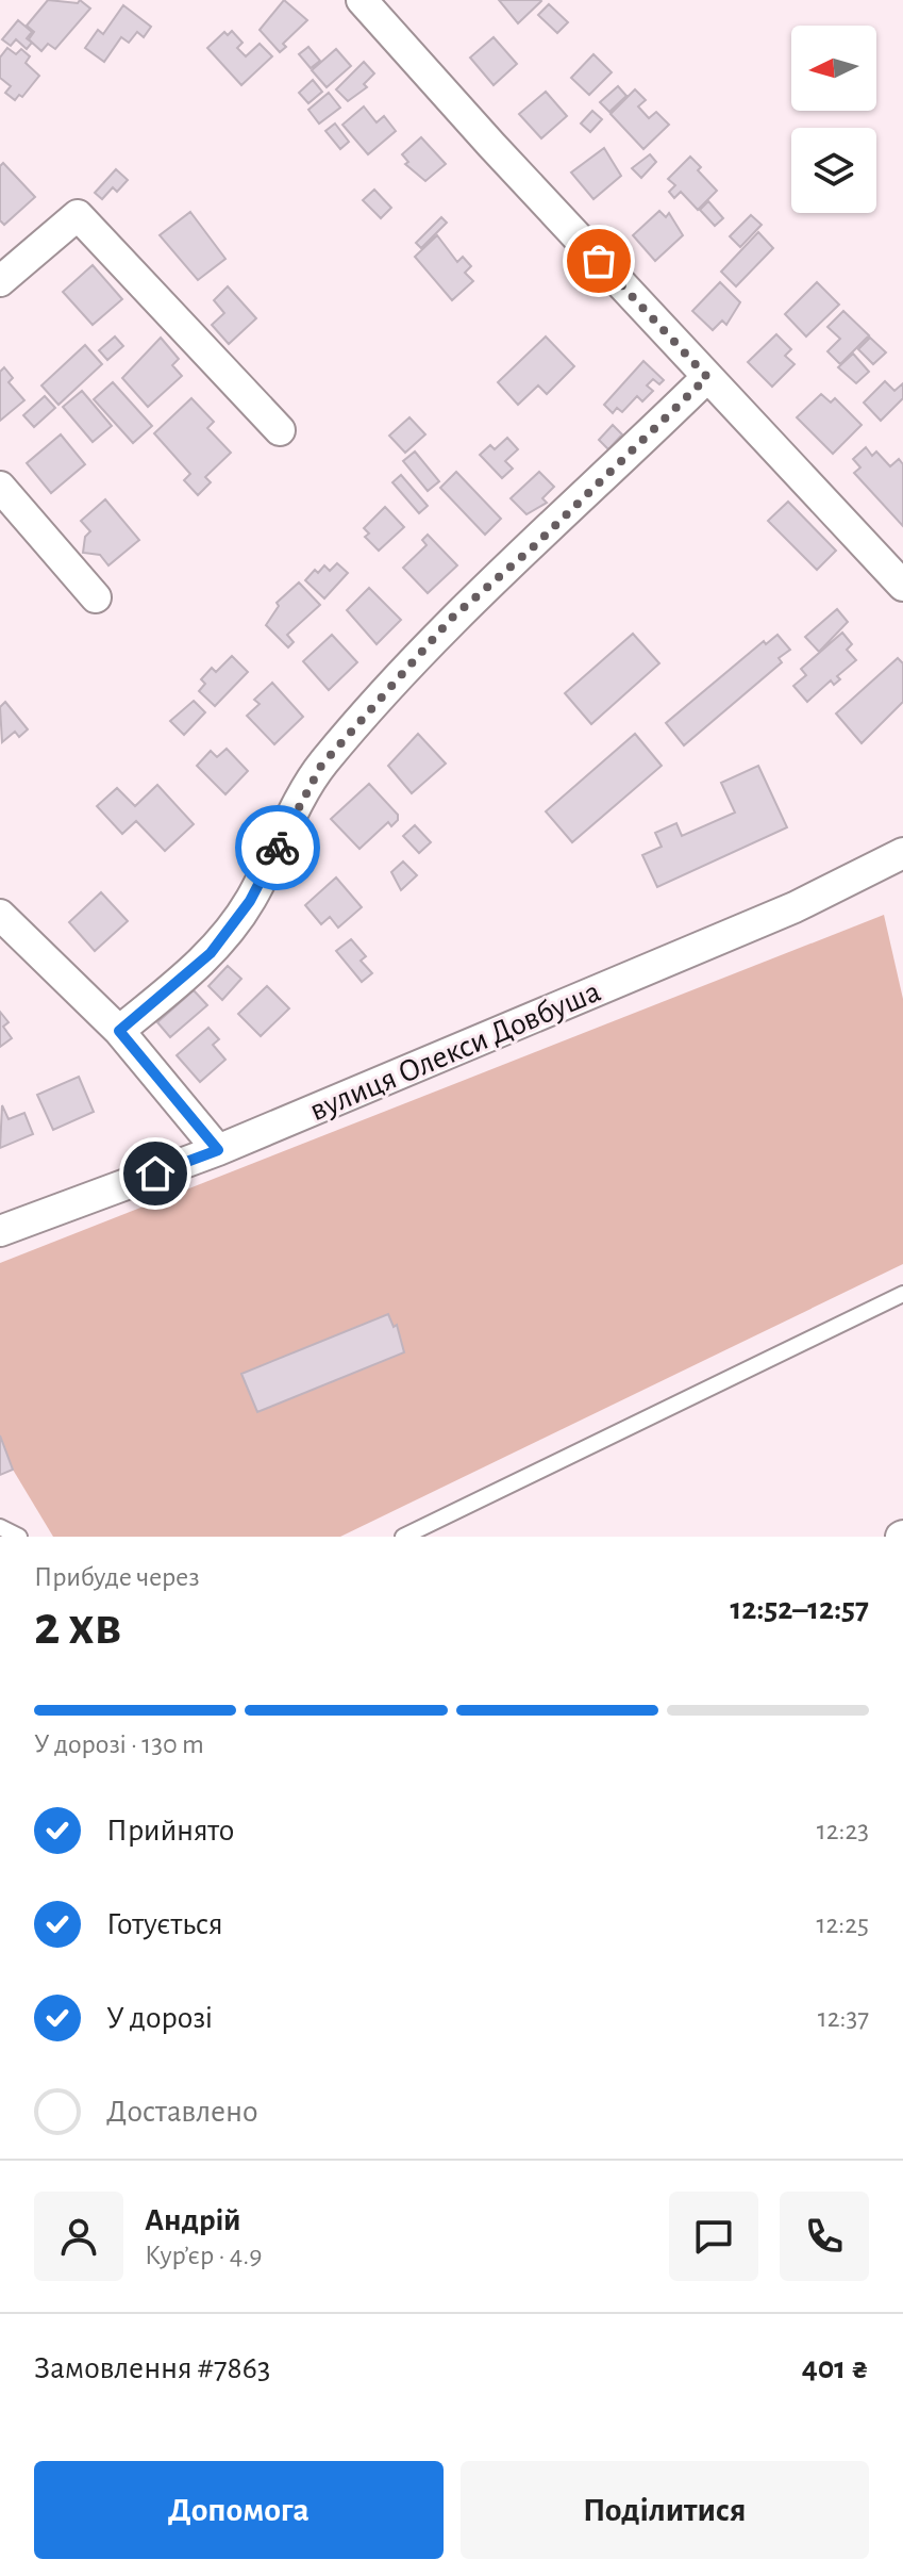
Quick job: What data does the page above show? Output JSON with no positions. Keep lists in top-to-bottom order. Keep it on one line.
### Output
{"streets":{"street":["вулиця Олекси Довбуша"]},"north":"left","page":{"heading":["2 хв","Прибуде через","12:52–12:57"],"panel":["Андрій","Кур’єр · 4.9","Замовлення #7863","401 ₴"],"bar":"У дорозі · 130 m","list":[["Прийнято","12:23"],["Готується","12:25"],["У дорозі","12:37"],"Доставлено"],"buttons":["Допомога","Поділитися"]}}
